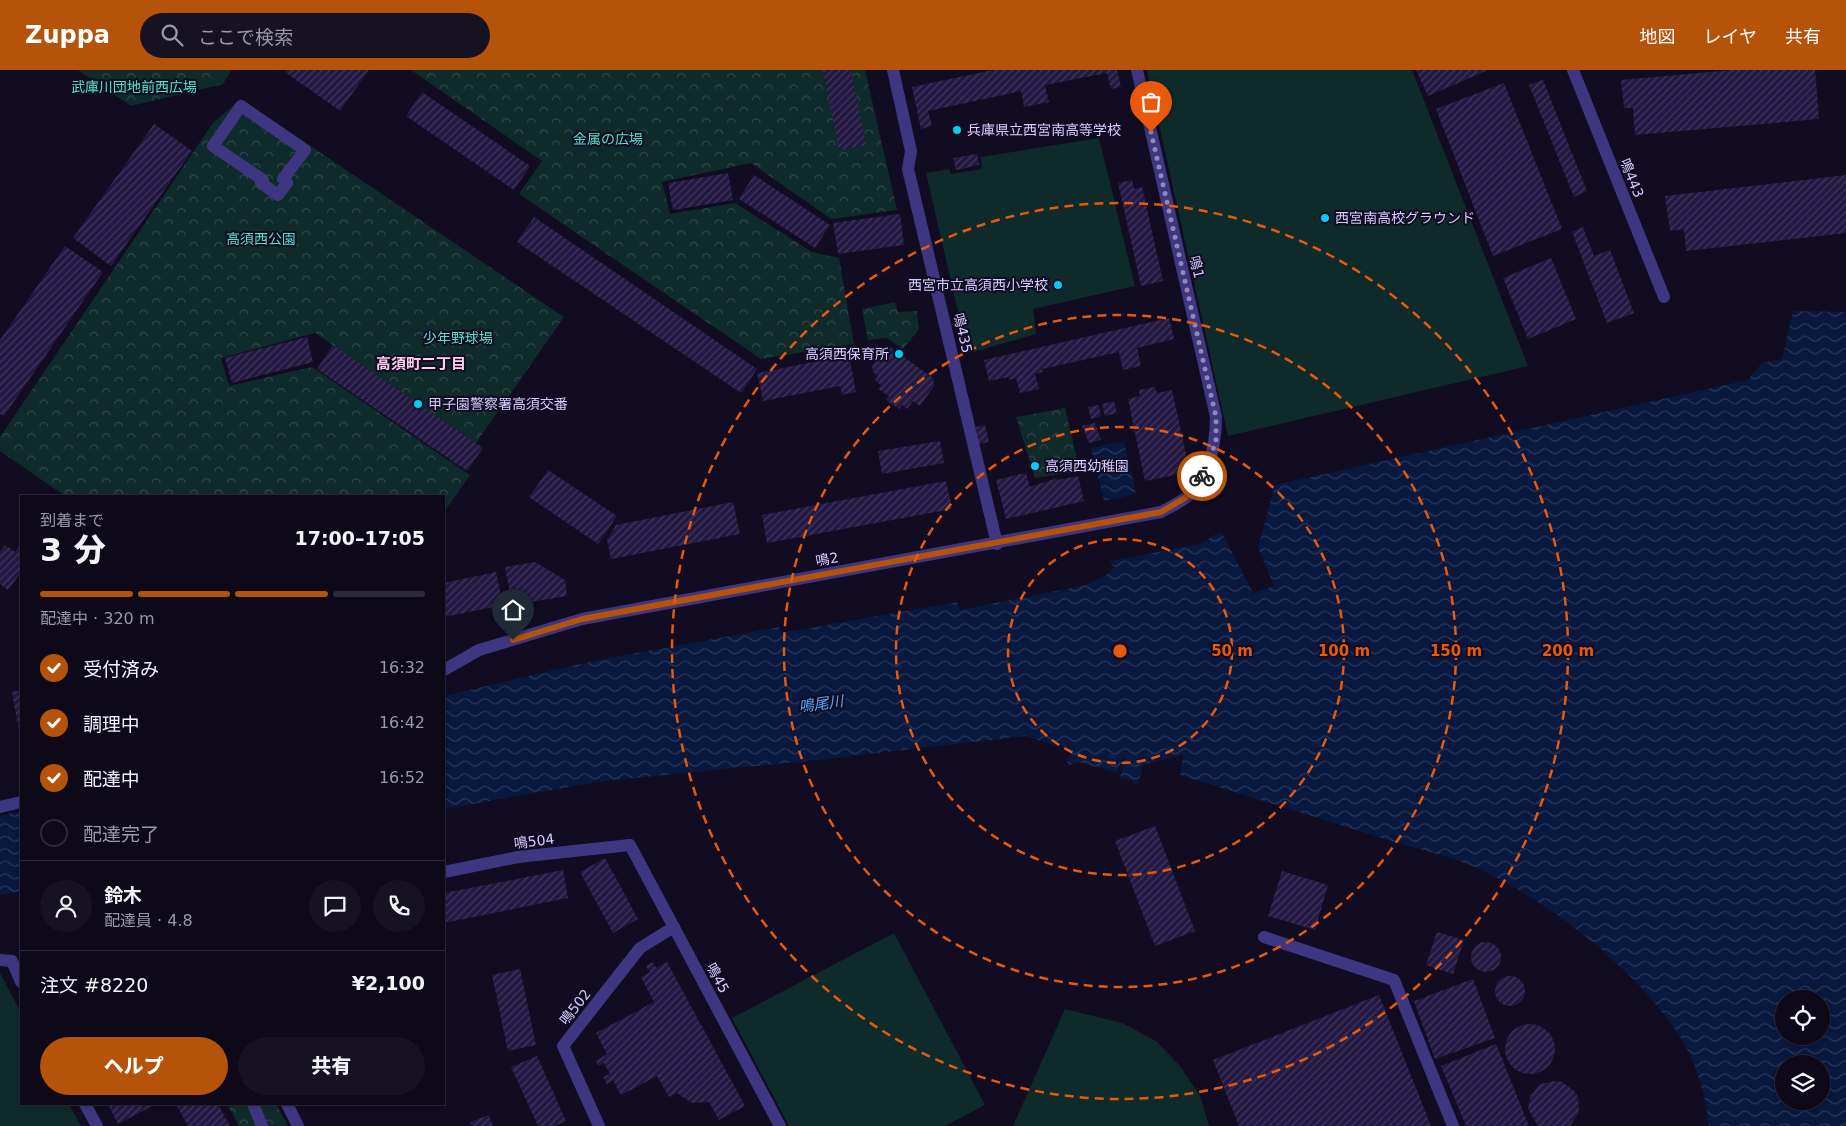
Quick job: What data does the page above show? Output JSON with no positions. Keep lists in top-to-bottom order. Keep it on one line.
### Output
{"streets":{"street":["鳴443","鳴1","鳴435","鳴2","鳴504","鳴45","鳴502"]},"crossings":[["鳴1","鳴2"],["鳴435","鳴2"],["鳴504","鳴45"],["鳴45","鳴502"]],"districts":["高須町二丁目"],"water":["鳴尾川"],"parks":["武庫川団地前西広場","金属の広場","高須西公園","少年野球場"],"places":["兵庫県立西宮南高等学校","西宮南高校グラウンド","西宮市立高須西小学校","高須西保育所","甲子園警察署高須交番","高須西幼稚園"],"page":{"header":"Zuppa","search":"ここで検索","nav":["地図","レイヤ","共有"],"heading":["3 分","到着まで","17:00–17:05"],"panel":["鈴木","配達員 · 4.8","注文 #8220","¥2,100"],"bar":"配達中 · 320 m","list":[["受付済み","16:32"],["調理中","16:42"],["配達中","16:52"],"配達完了"],"buttons":["ヘルプ","共有"]},"rings":["50 m","100 m","150 m","200 m"]}
